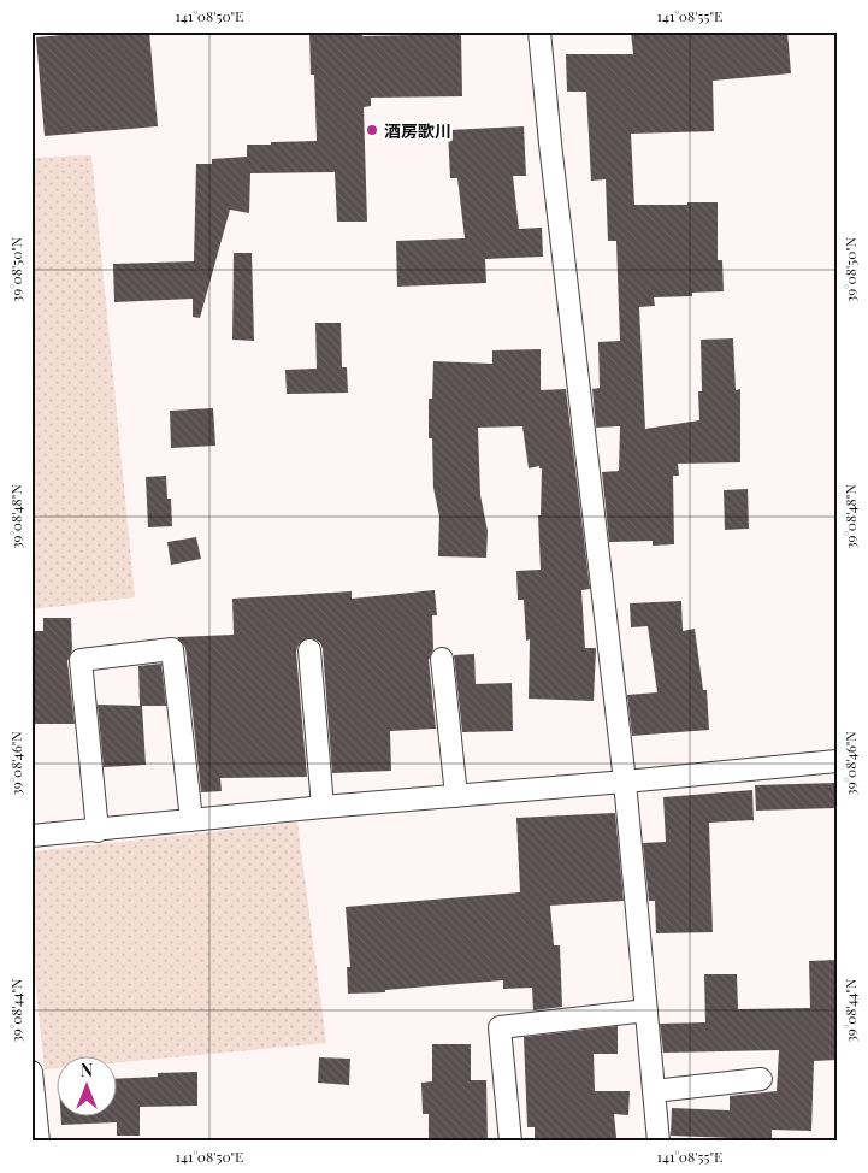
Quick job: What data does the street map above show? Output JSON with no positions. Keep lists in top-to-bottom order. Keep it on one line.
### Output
{"places":["酒房歌川"],"north":"top","coordinates":["141°08'50\"E","141°08'55\"E","39°08'50\"N","39°08'48\"N","39°08'46\"N","39°08'44\"N"]}
